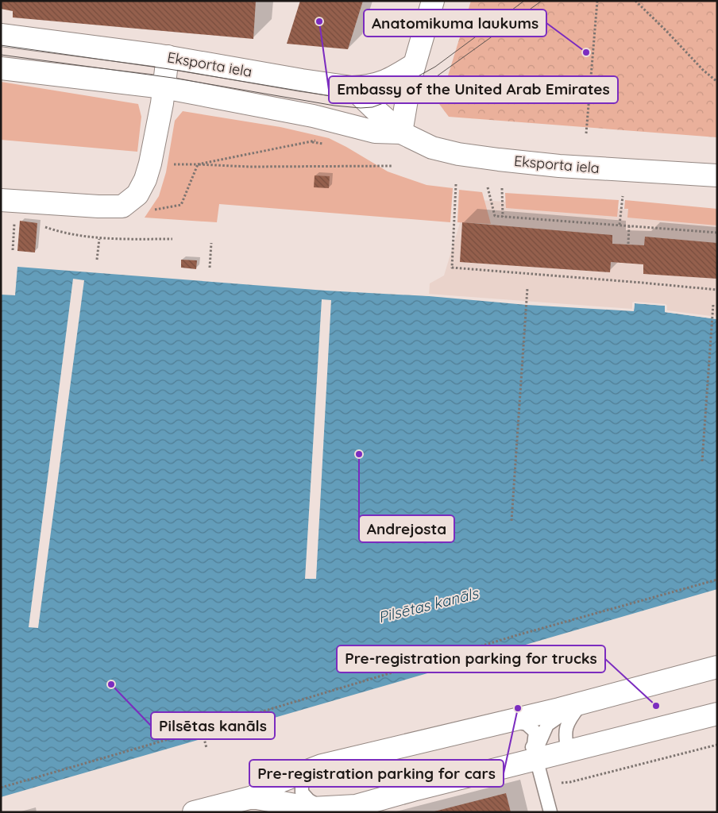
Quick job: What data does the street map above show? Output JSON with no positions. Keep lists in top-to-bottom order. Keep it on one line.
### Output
{"streets":{"street":["Eksporta iela"]},"water":["Pilsētas kanāls"],"places":["Embassy of the United Arab Emirates","Anatomikuma laukums","Andrejosta","Pilsētas kanāls","Pre-registration parking for trucks","Pre-registration parking for cars"]}
